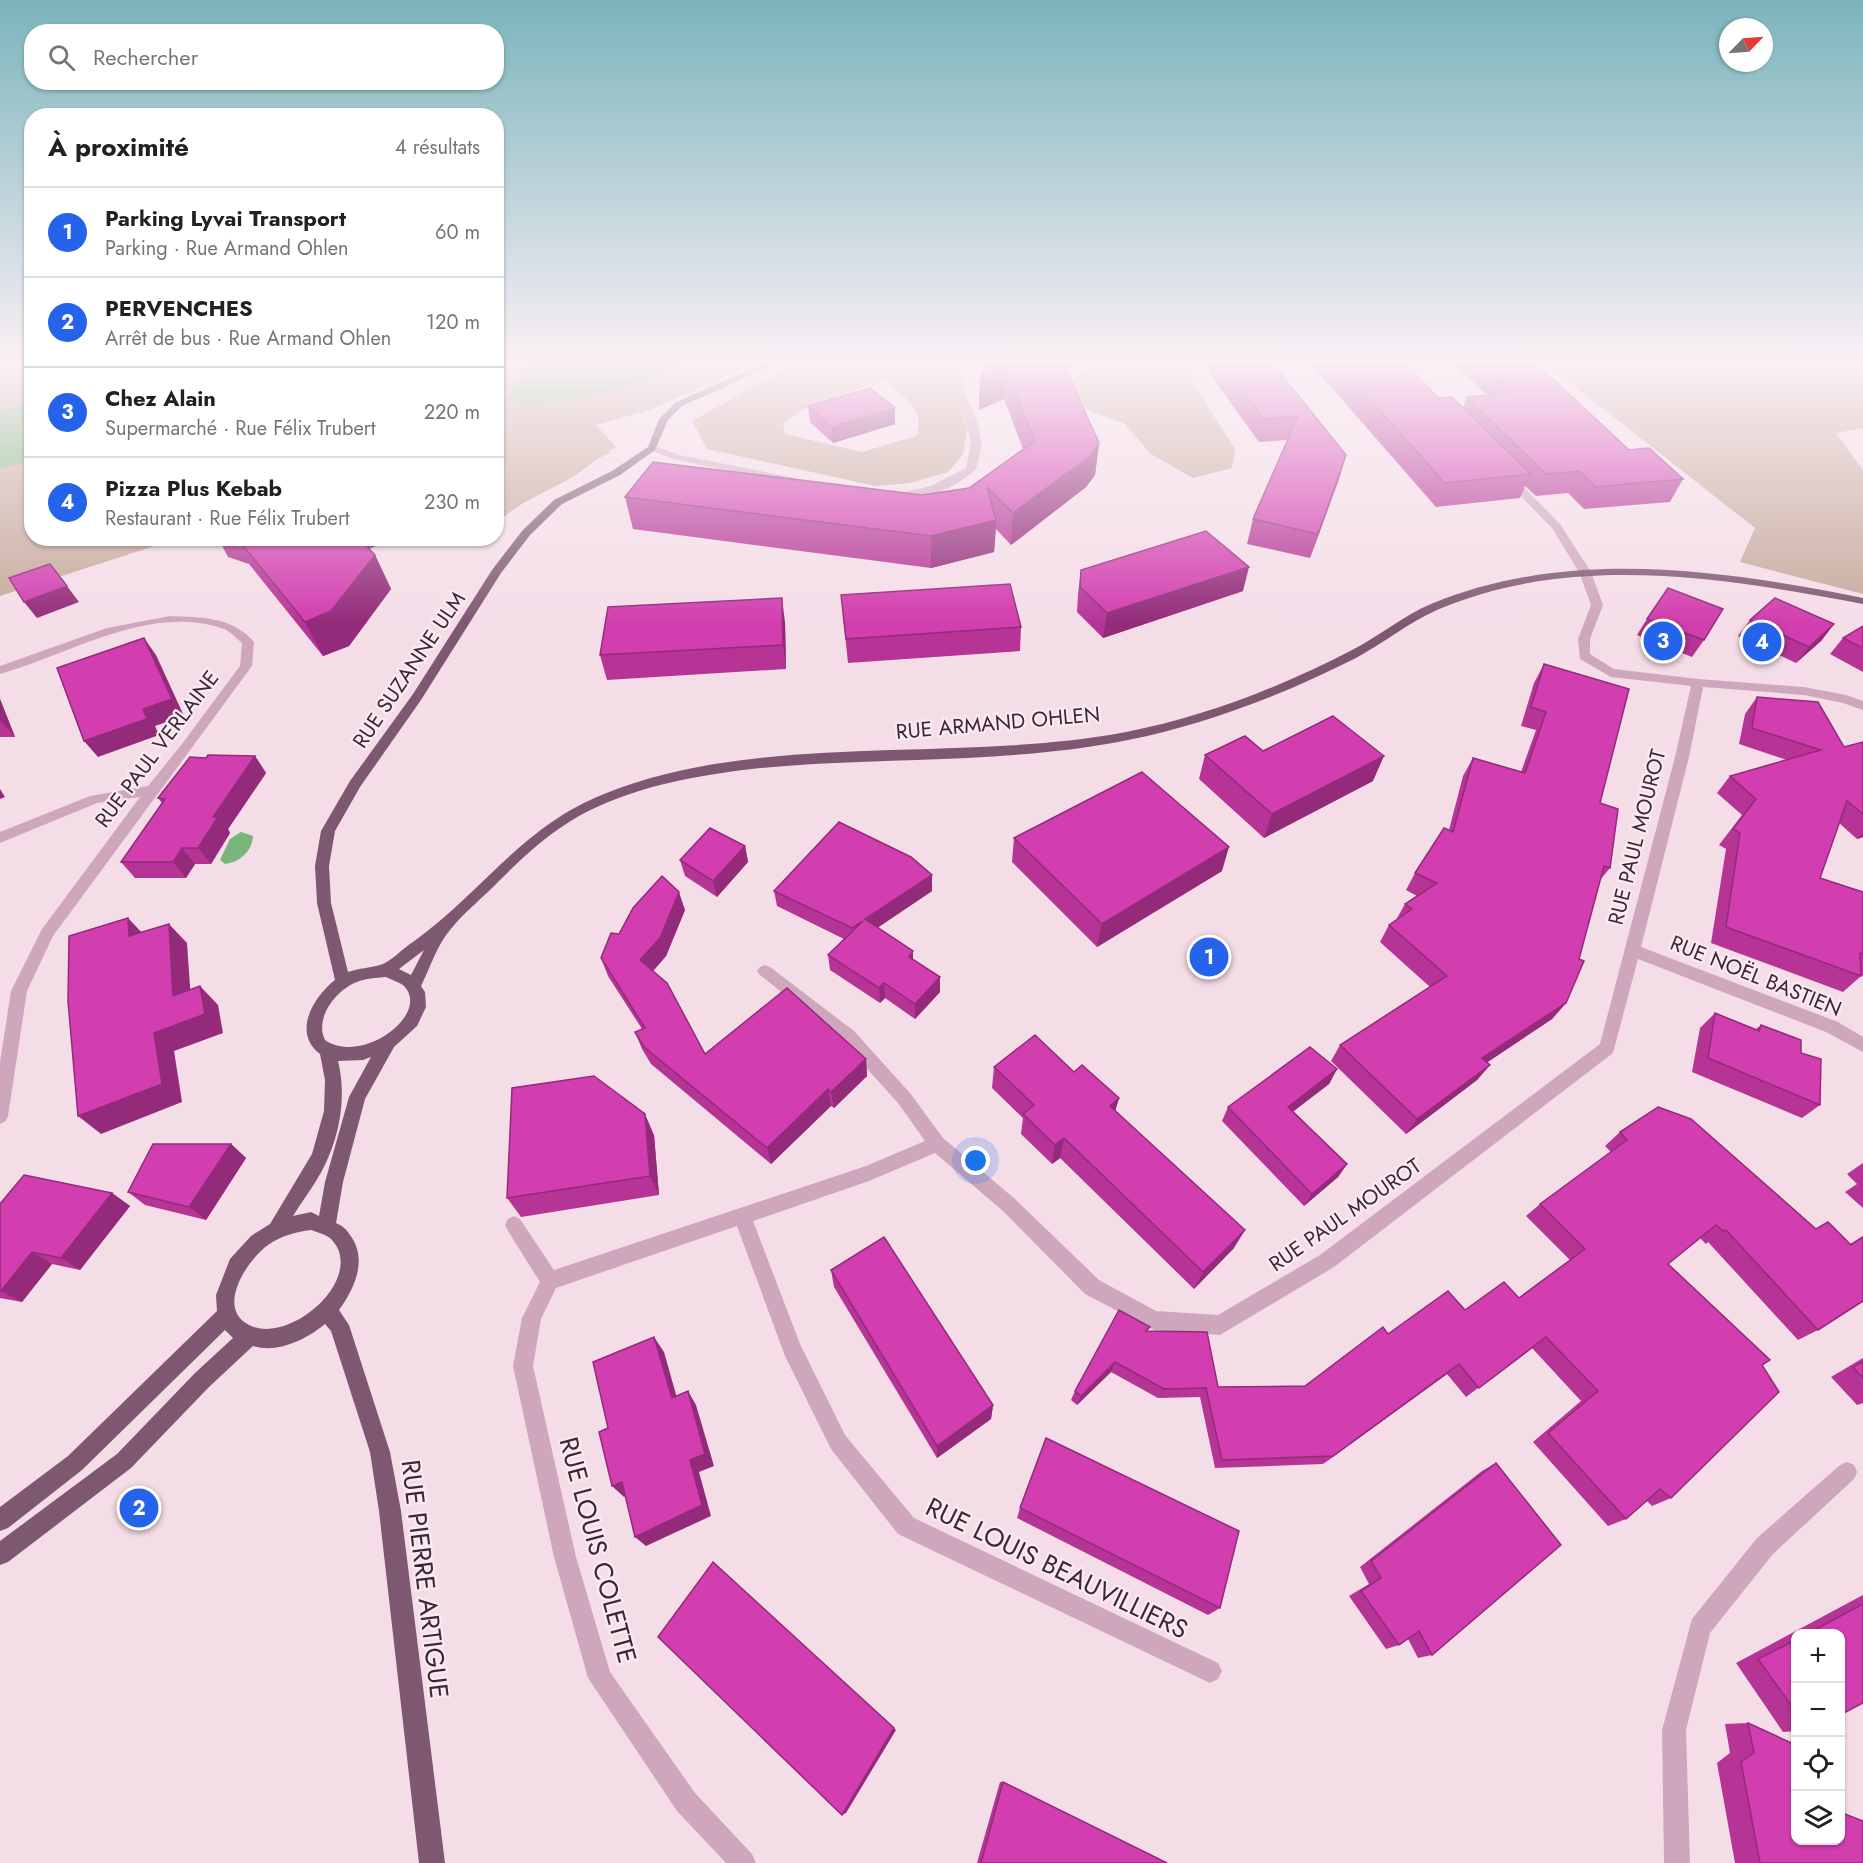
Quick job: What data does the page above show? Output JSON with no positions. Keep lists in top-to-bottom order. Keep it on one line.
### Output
{"streets":{"main road":["RUE SUZANNE ULM","RUE ARMAND OHLEN","RUE PIERRE ARTIGUE"],"street":["RUE PAUL VERLAINE","RUE PAUL MOUROT","RUE NOËL BASTIEN","RUE LOUIS COLETTE","RUE LOUIS BEAUVILLIERS"]},"crossings":[["RUE SUZANNE ULM","RUE ARMAND OHLEN"],["RUE PAUL MOUROT","RUE NOËL BASTIEN"]],"north":"top right","page":{"search":"Rechercher","heading":["À proximité","4 résultats"],"list":[{"mark":"1","name":"Parking Lyvai Transport","note":"Parking · Rue Armand Ohlen","value":"60 m"},{"mark":"2","name":"PERVENCHES","note":"Arrêt de bus · Rue Armand Ohlen","value":"120 m"},{"mark":"3","name":"Chez Alain","note":"Supermarché · Rue Félix Trubert","value":"220 m"},{"mark":"4","name":"Pizza Plus Kebab","note":"Restaurant · Rue Félix Trubert","value":"230 m"}],"pins":["3","4","1","2"],"map_buttons":["+","−"]}}
